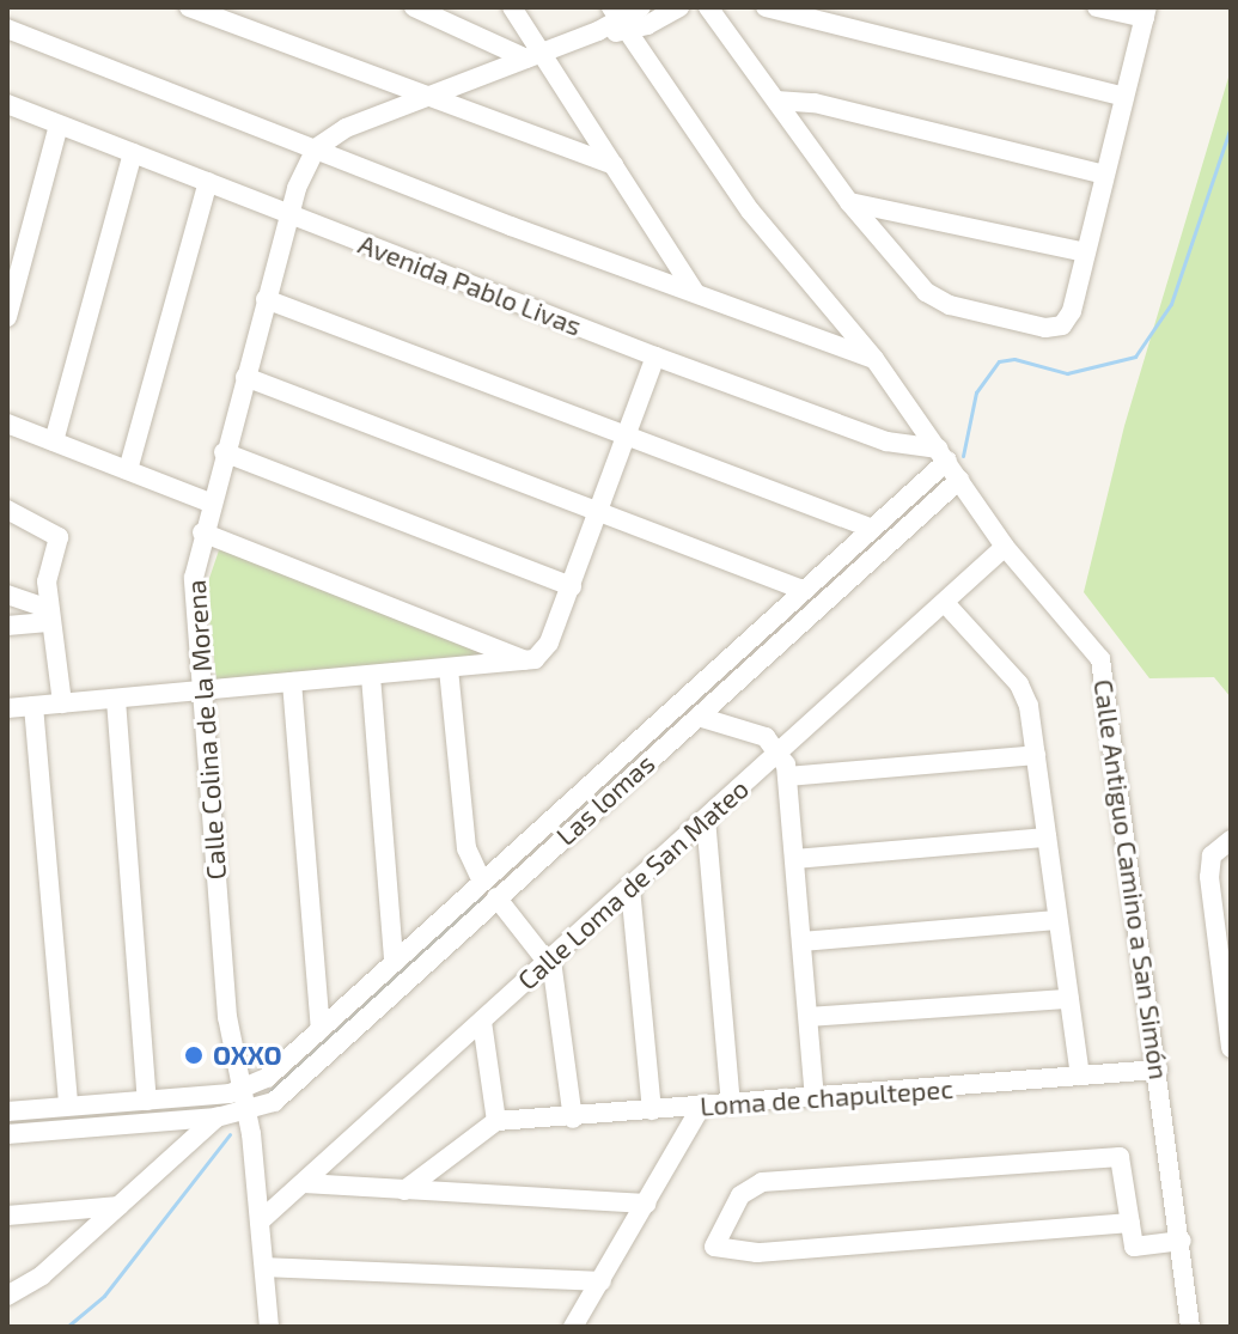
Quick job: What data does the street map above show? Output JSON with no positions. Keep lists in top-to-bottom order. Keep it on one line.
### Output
{"streets":{"street":["Avenida Pablo Livas","Calle Colina de la Morena","Las lomas","Calle Antiguo Camino a San Simón","Calle Loma de San Mateo","Loma de chapultepec"]},"crossings":[["Avenida Pablo Livas","Calle Colina de la Morena"],["Avenida Pablo Livas","Las lomas"],["Avenida Pablo Livas","Calle Antiguo Camino a San Simón"],["Calle Colina de la Morena","Las lomas"],["Calle Colina de la Morena","Calle Loma de San Mateo"],["Las lomas","Calle Antiguo Camino a San Simón"],["Calle Antiguo Camino a San Simón","Calle Loma de San Mateo"],["Calle Antiguo Camino a San Simón","Loma de chapultepec"]],"places":["OXXO"]}
